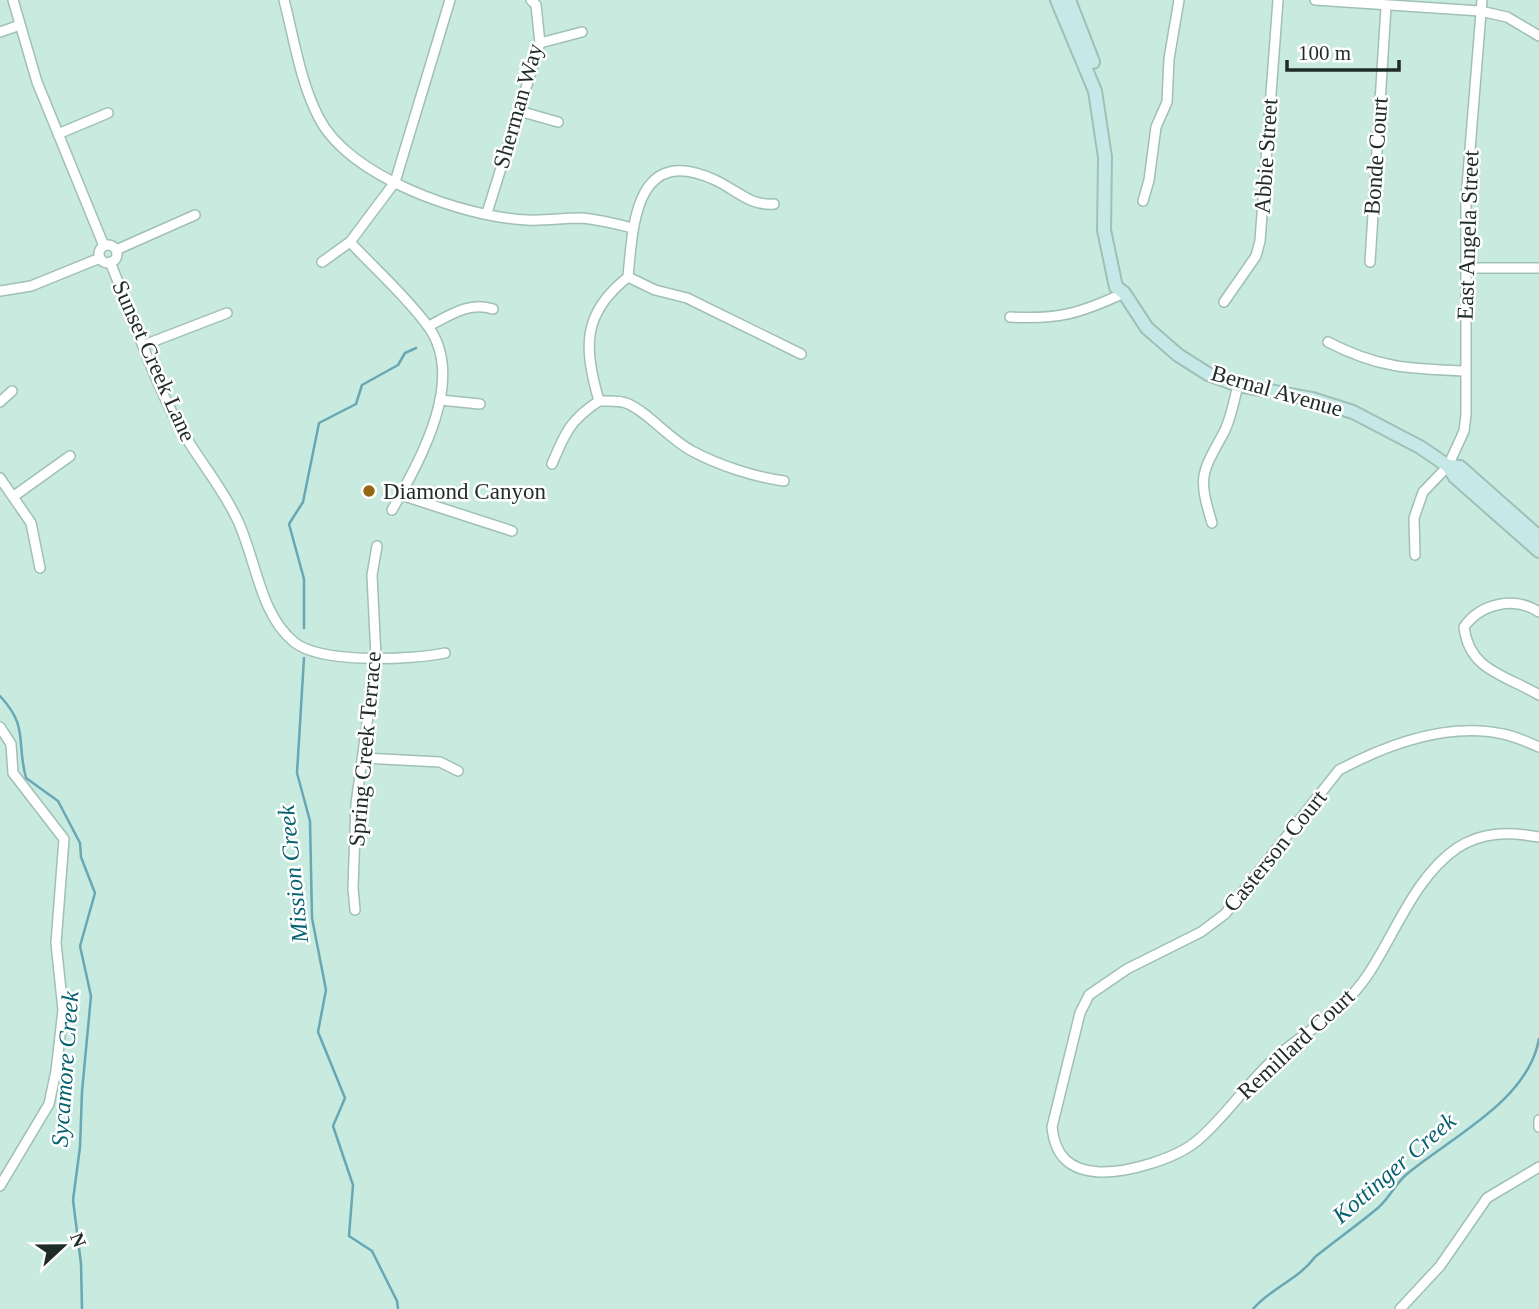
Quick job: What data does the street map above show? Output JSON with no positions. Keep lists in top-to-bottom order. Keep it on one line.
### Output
{"streets":{"main road":["Bernal Avenue"],"street":["Sherman Way","Abbie Street","Bonde Court","East Angela Street","Sunset Creek Lane","Spring Creek Terrace","Casterson Court","Remillard Court"]},"crossings":[["East Angela Street","Bernal Avenue"],["Sunset Creek Lane","Spring Creek Terrace"],["Casterson Court","Remillard Court"]],"water":["Mission Creek","Sycamore Creek","Kottinger Creek"],"places":["Diamond Canyon"],"scale_bar":"100 m","north":"right"}
